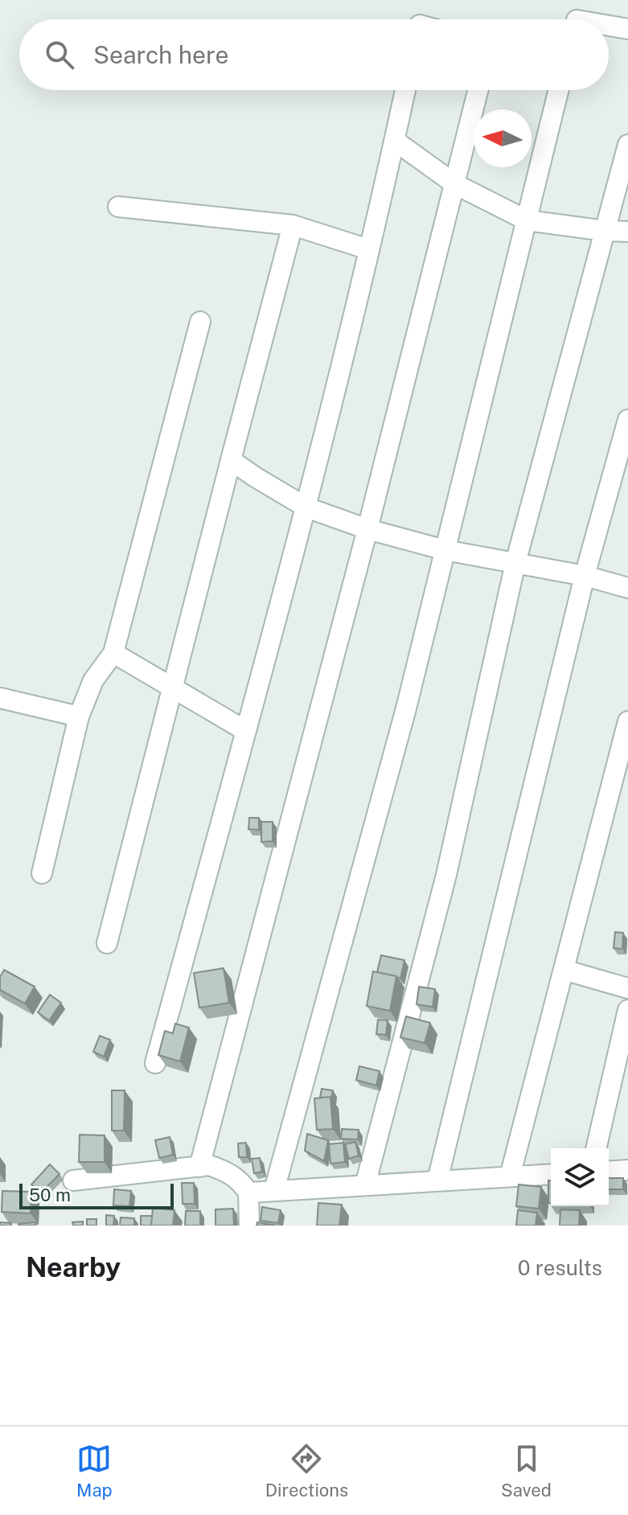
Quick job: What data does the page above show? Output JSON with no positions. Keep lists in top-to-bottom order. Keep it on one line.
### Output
{"scale_bar":"50 m","north":"left","page":{"search":"Search here","scale":"50 m","heading":["Nearby","0 results"],"nav":["Map","Directions","Saved"]}}
